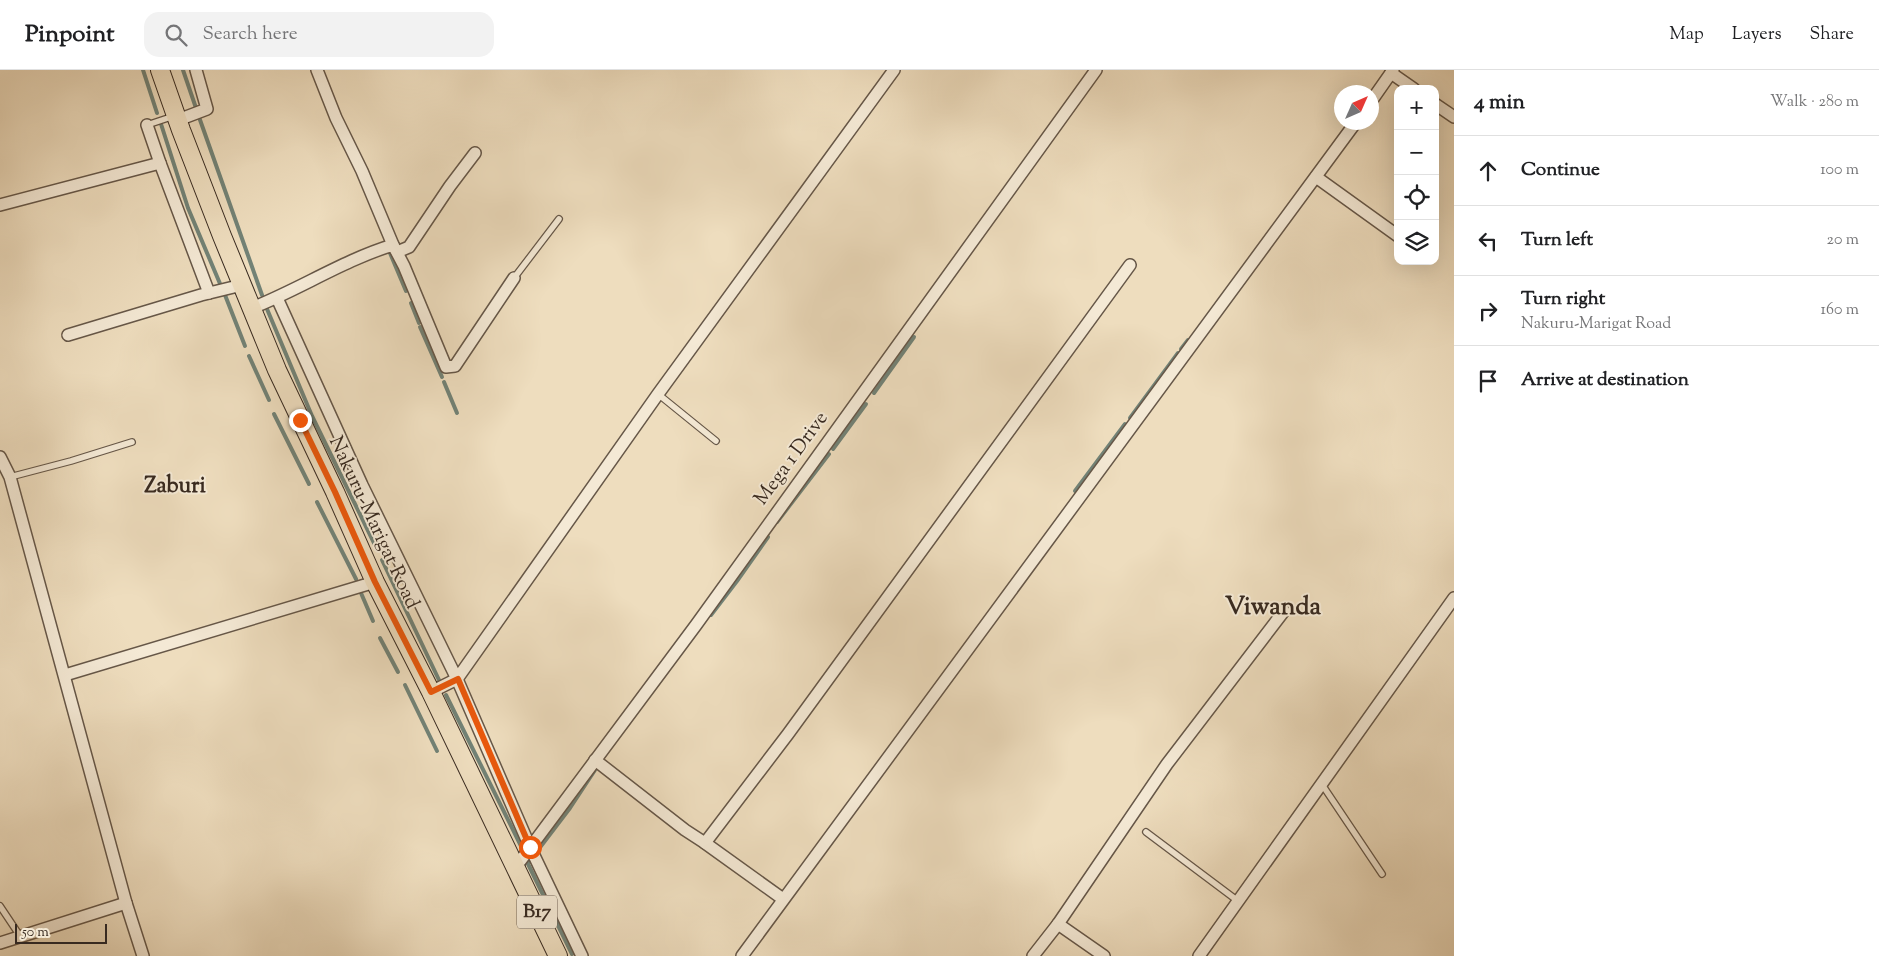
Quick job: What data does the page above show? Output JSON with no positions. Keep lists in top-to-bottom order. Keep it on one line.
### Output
{"streets":{"main road":["Nakuru-Marigat Road","B17"],"street":["Mega 1 Drive"]},"crossings":[["Mega 1 Drive","Nakuru-Marigat Road"]],"districts":["Zaburi","Viwanda"],"scale_bar":"50 m","north":"top right","page":{"header":"Pinpoint","search":"Search here","nav":["Map","Layers","Share"],"heading":["4 min","Walk · 280 m"],"map_buttons":["+","−"],"list":[["Continue","100 m"],["Turn left","20 m"],["Turn right","Nakuru-Marigat Road","160 m"],"Arrive at destination"],"scale":"50 m"}}
